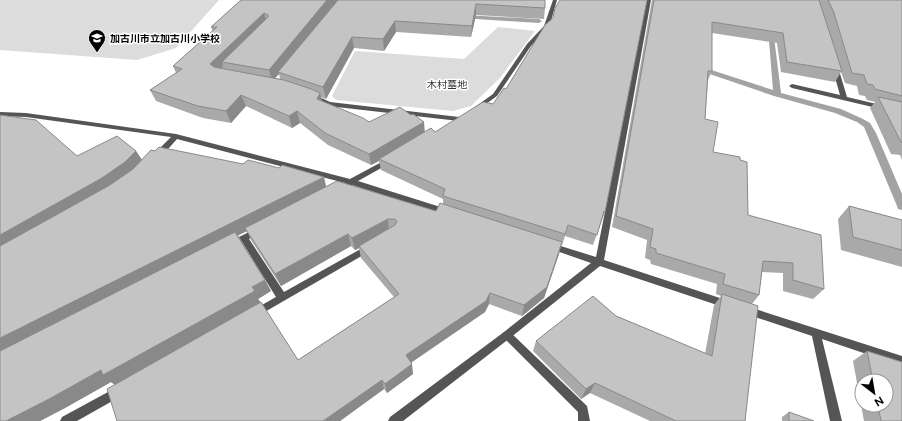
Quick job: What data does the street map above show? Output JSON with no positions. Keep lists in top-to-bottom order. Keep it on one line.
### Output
{"parks":["木村墓地"],"places":{"school or university":["加古川市立加古川小学校"]},"north":"bottom right"}
